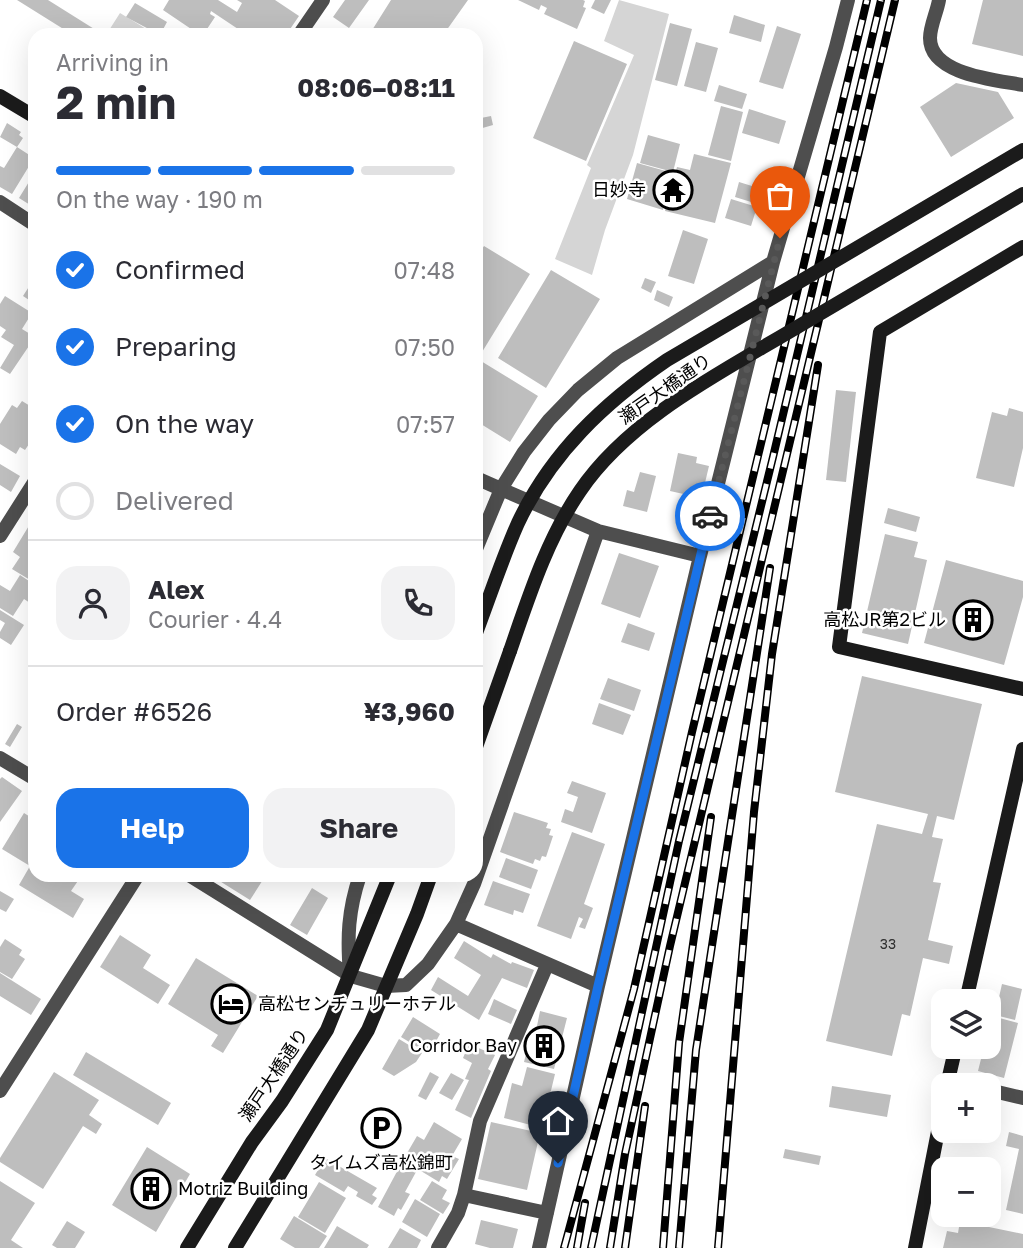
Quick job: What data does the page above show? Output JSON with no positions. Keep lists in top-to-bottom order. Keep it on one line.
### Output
{"streets":{"street":["瀬戸大橋通り"]},"places":{"temple":["日妙寺"],"building":["高松JR第2ビル","Corridor Bay","Motriz Building"],"hotel":["高松センチュリーホテル"],"parking":["タイムズ高松錦町"]},"house_numbers":["33"],"page":{"heading":["2 min","Arriving in","08:06–08:11"],"panel":["Alex","Courier · 4.4","Order #6526","¥3,960"],"bar":"On the way · 190 m","list":[["Confirmed","07:48"],["Preparing","07:50"],["On the way","07:57"],"Delivered"],"buttons":["Help","Share"],"map_buttons":["+","−"]}}
